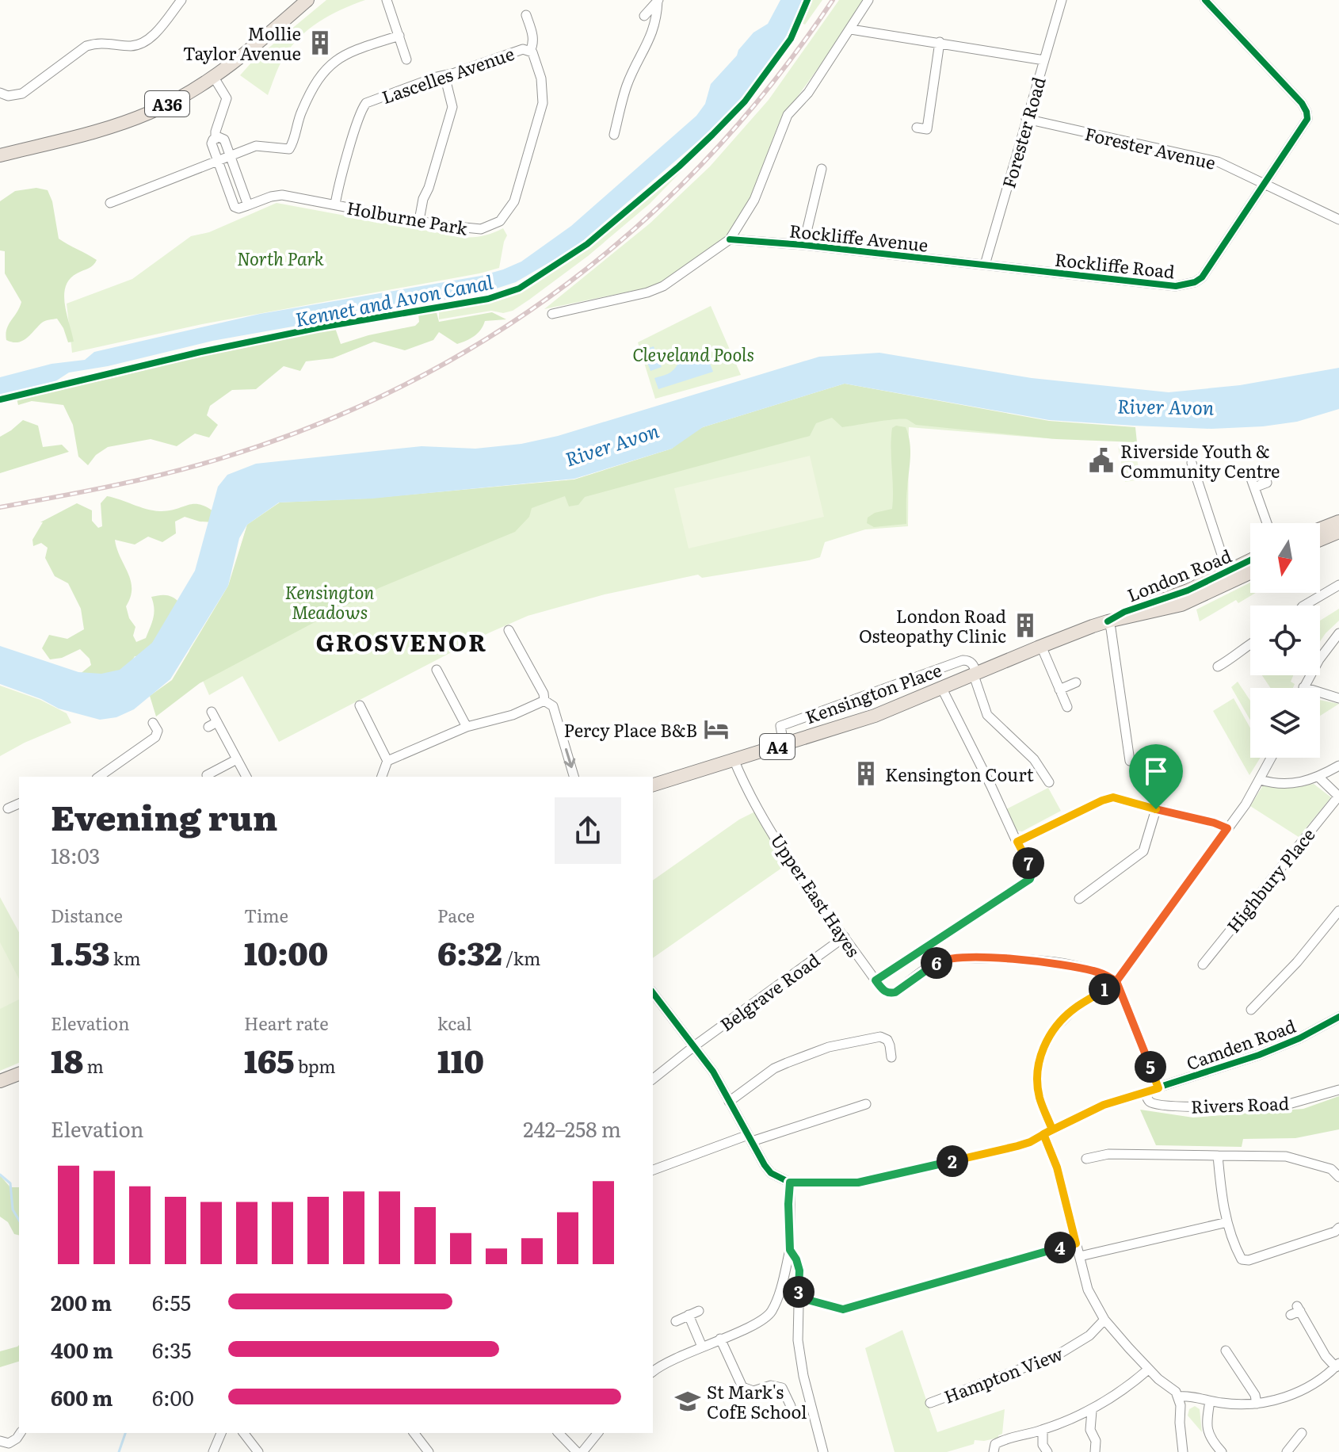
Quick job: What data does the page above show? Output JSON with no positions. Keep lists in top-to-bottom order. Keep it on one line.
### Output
{"streets":{"highway":["A36","London Road","A4"],"street":["Lascelles Avenue","Forester Road","Forester Avenue","Holburne Park","Rockliffe Avenue","Rockliffe Road","Kensington Place","Highbury Place","Upper East Hayes","Belgrave Road","Camden Road","Rivers Road","Hampton View"]},"crossings":[["Lascelles Avenue","Holburne Park"],["Forester Road","Forester Avenue"],["Forester Road","Rockliffe Avenue"],["Forester Road","Rockliffe Road"],["Forester Avenue","Rockliffe Road"],["Rockliffe Avenue","Rockliffe Road"],["London Road","Kensington Place"],["London Road","Upper East Hayes"],["Upper East Hayes","Belgrave Road"],["Camden Road","Rivers Road"]],"districts":["GROSVENOR"],"water":["Kennet and Avon Canal","River Avon"],"parks":["North Park","Cleveland Pools","Kensington Meadows"],"places":{"building":["Mollie Taylor Avenue","London Road Osteopathy Clinic","Kensington Court"],"public building":["Riverside Youth & Community Centre"],"hotel":["Percy Place B&B"],"school or university":["St Mark's CofE School"]},"north":"bottom","page":{"heading":["Evening run","18:03"],"pins":["7","6","1","5","2","4","3"],"stats":[["Distance","1.53 km"],["Time","10:00"],["Pace","6:32 /km"],["Elevation","18 m"],["Heart rate","165 bpm"],["kcal","110"]],"chart":["Elevation","242–258 m"],"list":[{"name":"200 m","note":"6:55"},{"name":"400 m","note":"6:35"},{"name":"600 m","note":"6:00"}]}}
